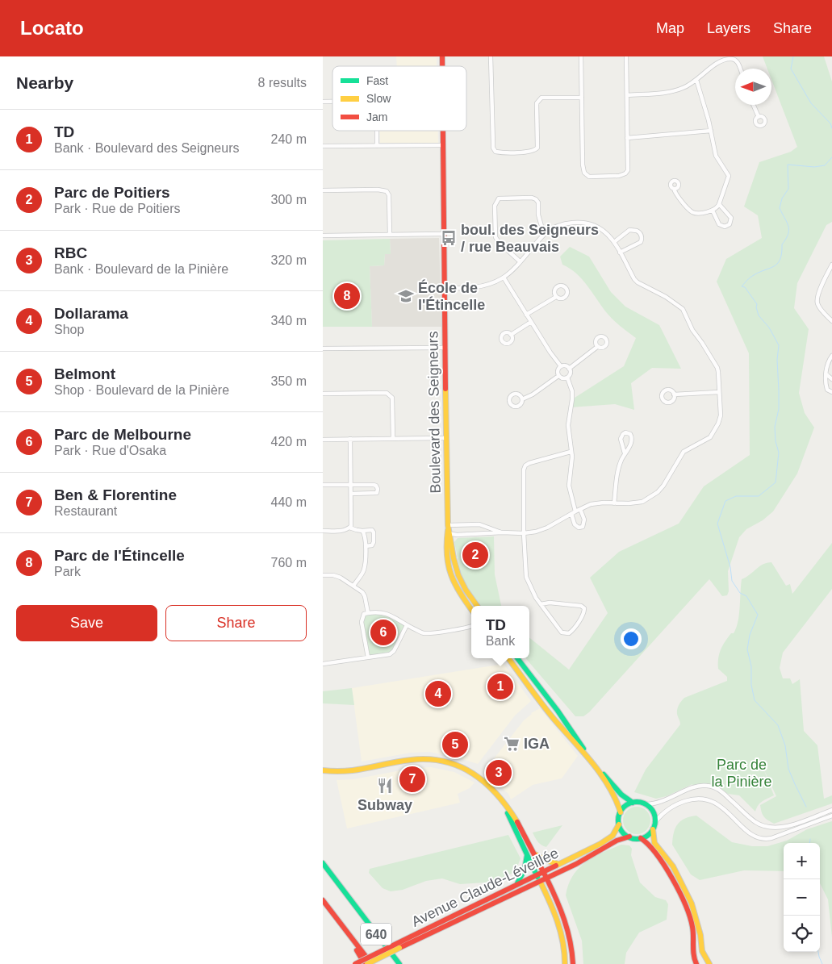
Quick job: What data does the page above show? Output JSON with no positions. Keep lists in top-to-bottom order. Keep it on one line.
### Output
{"streets":{"main road":["Boulevard des Seigneurs","Avenue Claude-Léveillée","640"]},"parks":["Parc de la Pinière"],"places":{"bus stop":["boul. des Seigneurs / rue Beauvais"],"school or university":["École de l'Étincelle"],"supermarket":["IGA"],"restaurant":["Subway"]},"legend":["Fast","Slow","Jam"],"north":"left","page":{"header":"Locato","nav":["Map","Layers","Share"],"heading":["Nearby","8 results"],"list":[{"mark":"1","name":"TD","note":"Bank · Boulevard des Seigneurs","value":"240 m"},{"mark":"2","name":"Parc de Poitiers","note":"Park · Rue de Poitiers","value":"300 m"},{"mark":"3","name":"RBC","note":"Bank · Boulevard de la Pinière","value":"320 m"},{"mark":"4","name":"Dollarama","note":"Shop","value":"340 m"},{"mark":"5","name":"Belmont","note":"Shop · Boulevard de la Pinière","value":"350 m"},{"mark":"6","name":"Parc de Melbourne","note":"Park · Rue d'Osaka","value":"420 m"},{"mark":"7","name":"Ben & Florentine","note":"Restaurant","value":"440 m"},{"mark":"8","name":"Parc de l'Étincelle","note":"Park","value":"760 m"}],"pins":["8","2","6","1","4","5","3","7"],"buttons":["Save","Share"],"popup":["TD","Bank"],"map_buttons":["+","−"]}}
